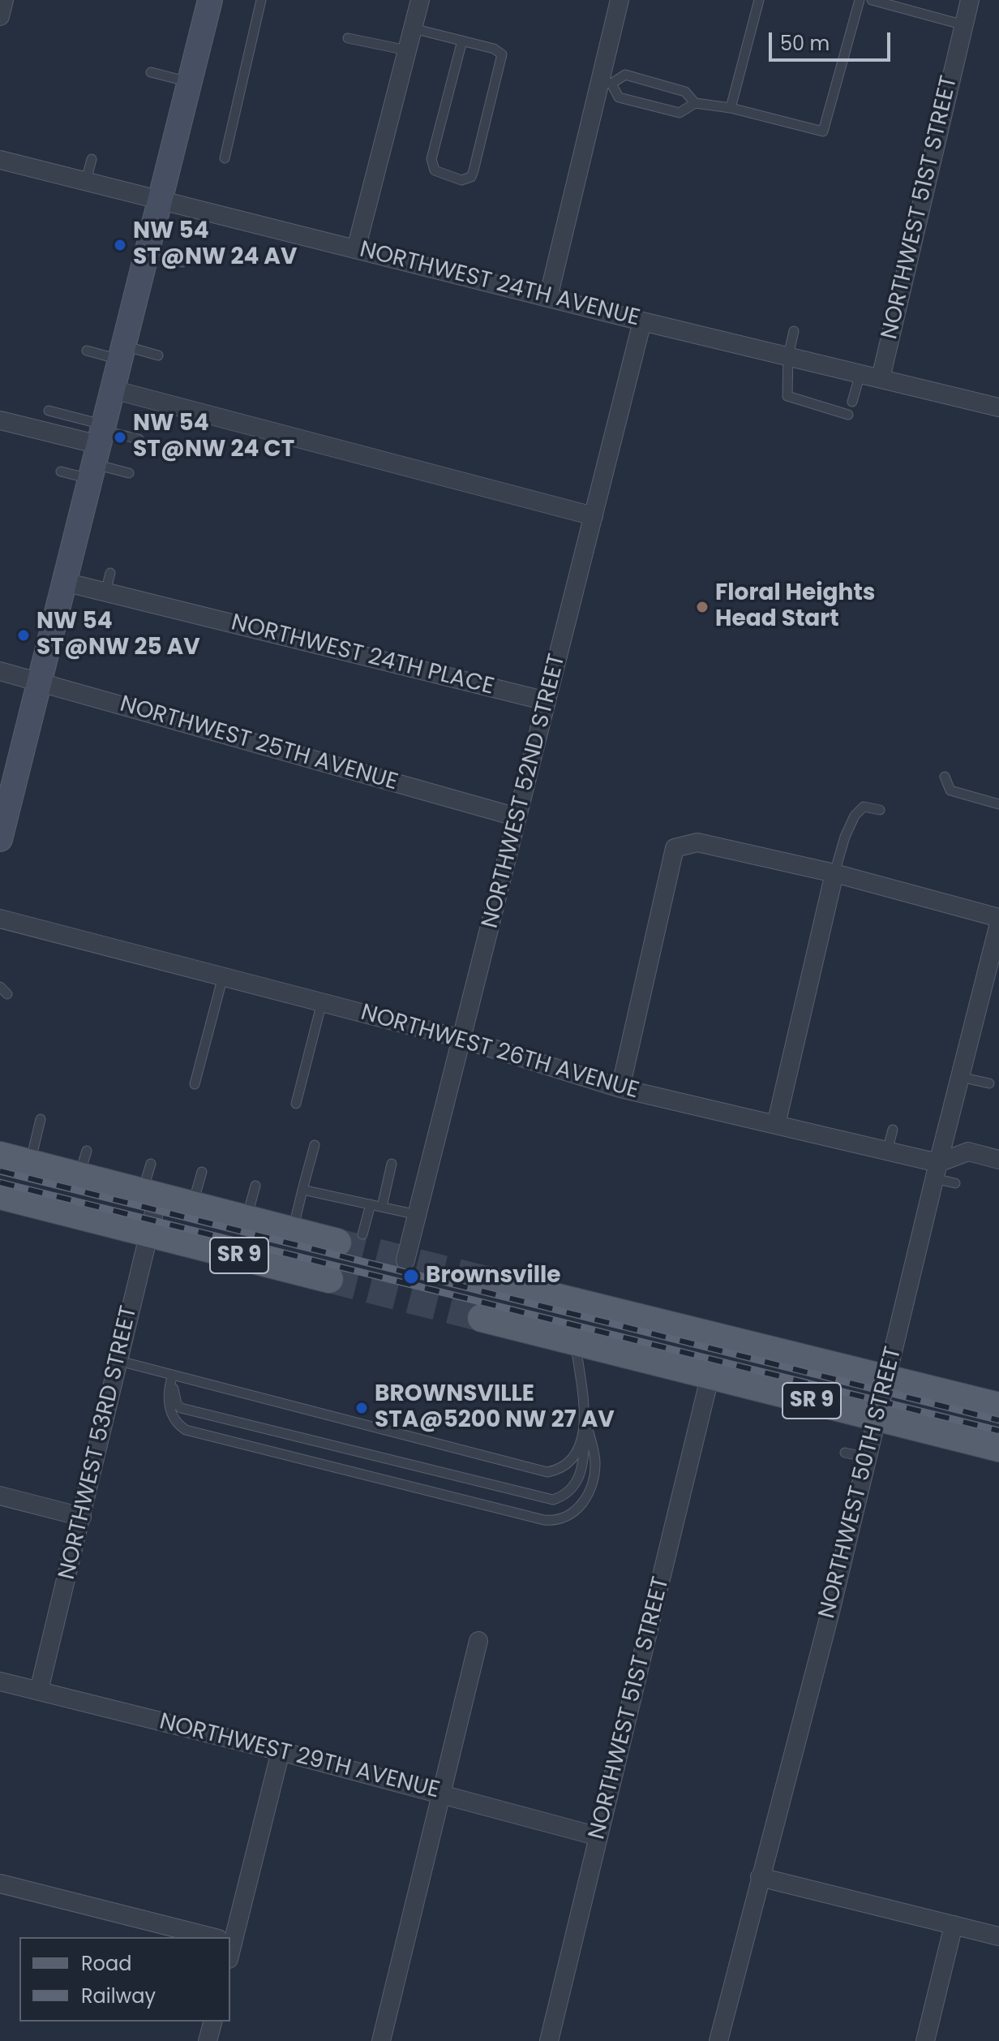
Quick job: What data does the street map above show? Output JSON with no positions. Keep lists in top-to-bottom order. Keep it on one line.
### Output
{"streets":{"main road":["SR 9"],"street":["NORTHWEST 51ST STREET","NORTHWEST 24TH AVENUE","NORTHWEST 24TH PLACE","NORTHWEST 25TH AVENUE","NORTHWEST 52ND STREET","NORTHWEST 26TH AVENUE","NORTHWEST 53RD STREET","NORTHWEST 50TH STREET","NORTHWEST 29TH AVENUE"]},"crossings":[["NORTHWEST 51ST STREET","NORTHWEST 24TH AVENUE"],["NORTHWEST 51ST STREET","SR 9"],["NORTHWEST 51ST STREET","NORTHWEST 29TH AVENUE"],["NORTHWEST 24TH AVENUE","NORTHWEST 52ND STREET"],["NORTHWEST 24TH PLACE","NORTHWEST 52ND STREET"],["NORTHWEST 25TH AVENUE","NORTHWEST 52ND STREET"],["NORTHWEST 52ND STREET","NORTHWEST 26TH AVENUE"],["NORTHWEST 26TH AVENUE","NORTHWEST 50TH STREET"],["SR 9","NORTHWEST 53RD STREET"],["SR 9","NORTHWEST 50TH STREET"],["NORTHWEST 53RD STREET","NORTHWEST 29TH AVENUE"]],"places":["NW 54 ST@NW 24 AV","NW 54 ST@NW 24 CT","Floral Heights Head Start","NW 54 ST@NW 25 AV","Brownsville","BROWNSVILLE STA@5200 NW 27 AV"],"legend":["Road","Railway"],"scale_bar":"50 m"}
